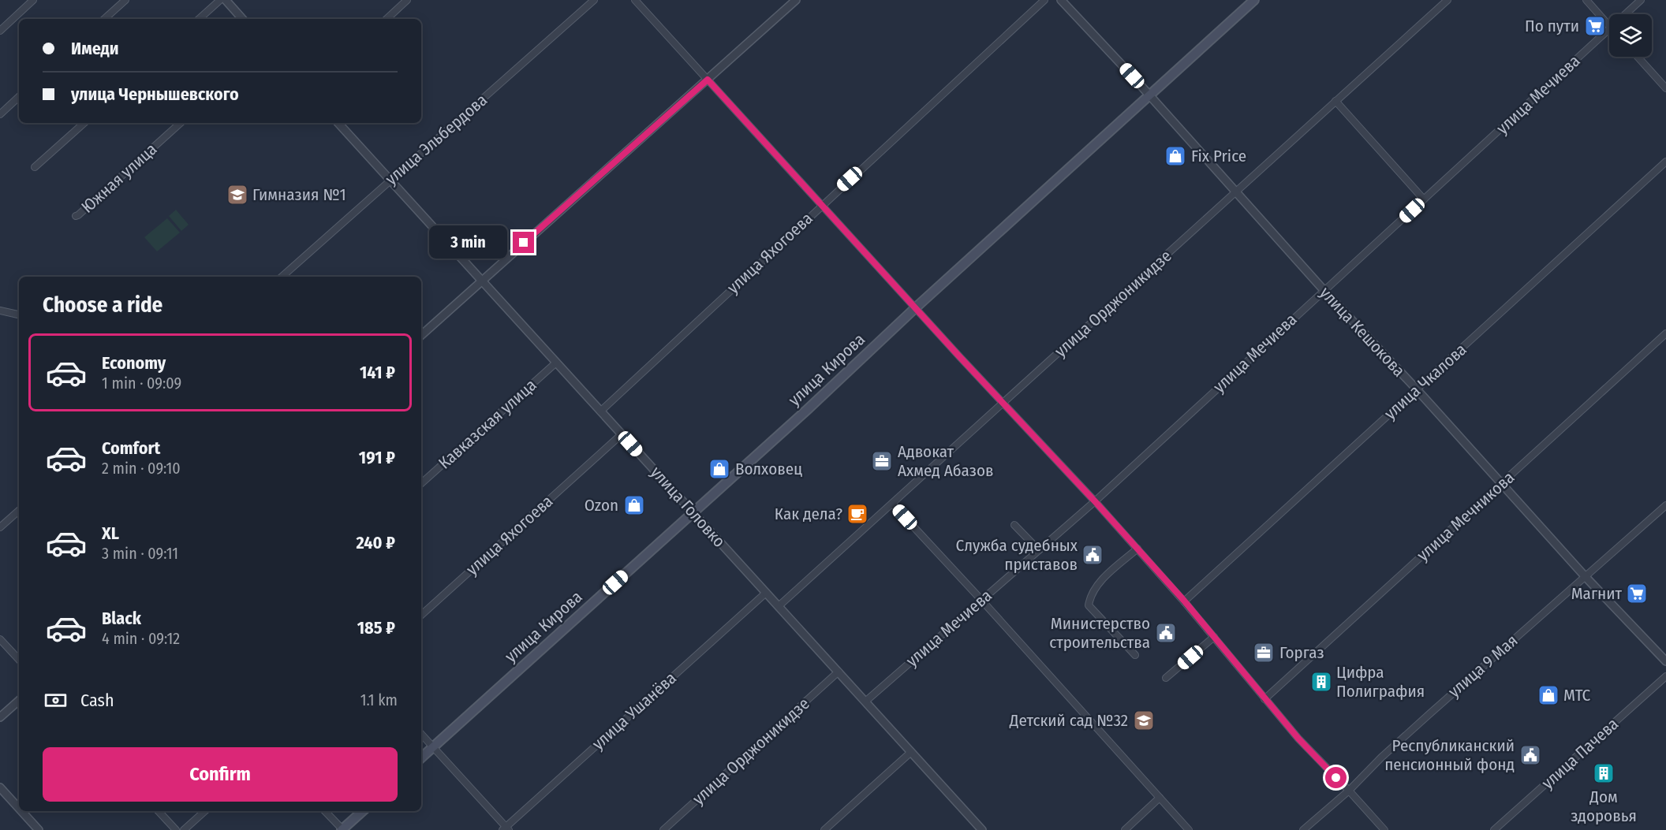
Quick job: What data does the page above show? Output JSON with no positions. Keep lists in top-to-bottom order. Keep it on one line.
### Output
{"streets":{"main road":["улица Кирова"],"street":["улица Мечиева","улица Эльбердова","Южная улица","улица Яхогоева","улица Орджоникидзе","улица Кешокова","улица Чкалова","Кавказская улица","улица Головко","улица Мечникова","улица 9 Мая","улица Ушанёва","улица Пачева"]},"crossings":[["улица Мечиева","улица Кешокова"],["улица Мечиева","улица Головко"],["улица Эльбердова","улица Головко"],["улица Яхогоева","улица Головко"],["улица Орджоникидзе","улица Кешокова"],["улица Орджоникидзе","улица Головко"],["улица Кешокова","улица Кирова"],["улица Кешокова","улица Чкалова"],["улица Кешокова","улица Мечникова"],["улица Кешокова","улица 9 Мая"],["улица Кирова","улица Головко"],["Кавказская улица","улица Головко"],["улица Головко","улица Ушанёва"]],"places":{"supermarket":["По пути","Магнит"],"shop":["Fix Price","Волховец","Ozon","МТС"],"school or university":["Гимназия №1","Детский сад №32"],"office":["Адвокат Ахмед Абазов","Горгаз"],"cafe":["Как дела?"],"public building":["Служба судебных приставов","Министерство строительства","Республиканский пенсионный фонд"],"building":["Цифра Полиграфия","Дом здоровья"]},"page":{"banner":["Имеди","улица Чернышевского"],"bubble":"3 min","heading":"Choose a ride","list":[{"name":"Economy","note":"1 min · 09:09","value":"141 ₽"},{"name":"Comfort","note":"2 min · 09:10","value":"191 ₽"},{"name":"XL","note":"3 min · 09:11","value":"240 ₽"},{"name":"Black","note":"4 min · 09:12","value":"185 ₽"}],"pay":["Cash","1.1 km"],"buttons":"Confirm"}}
